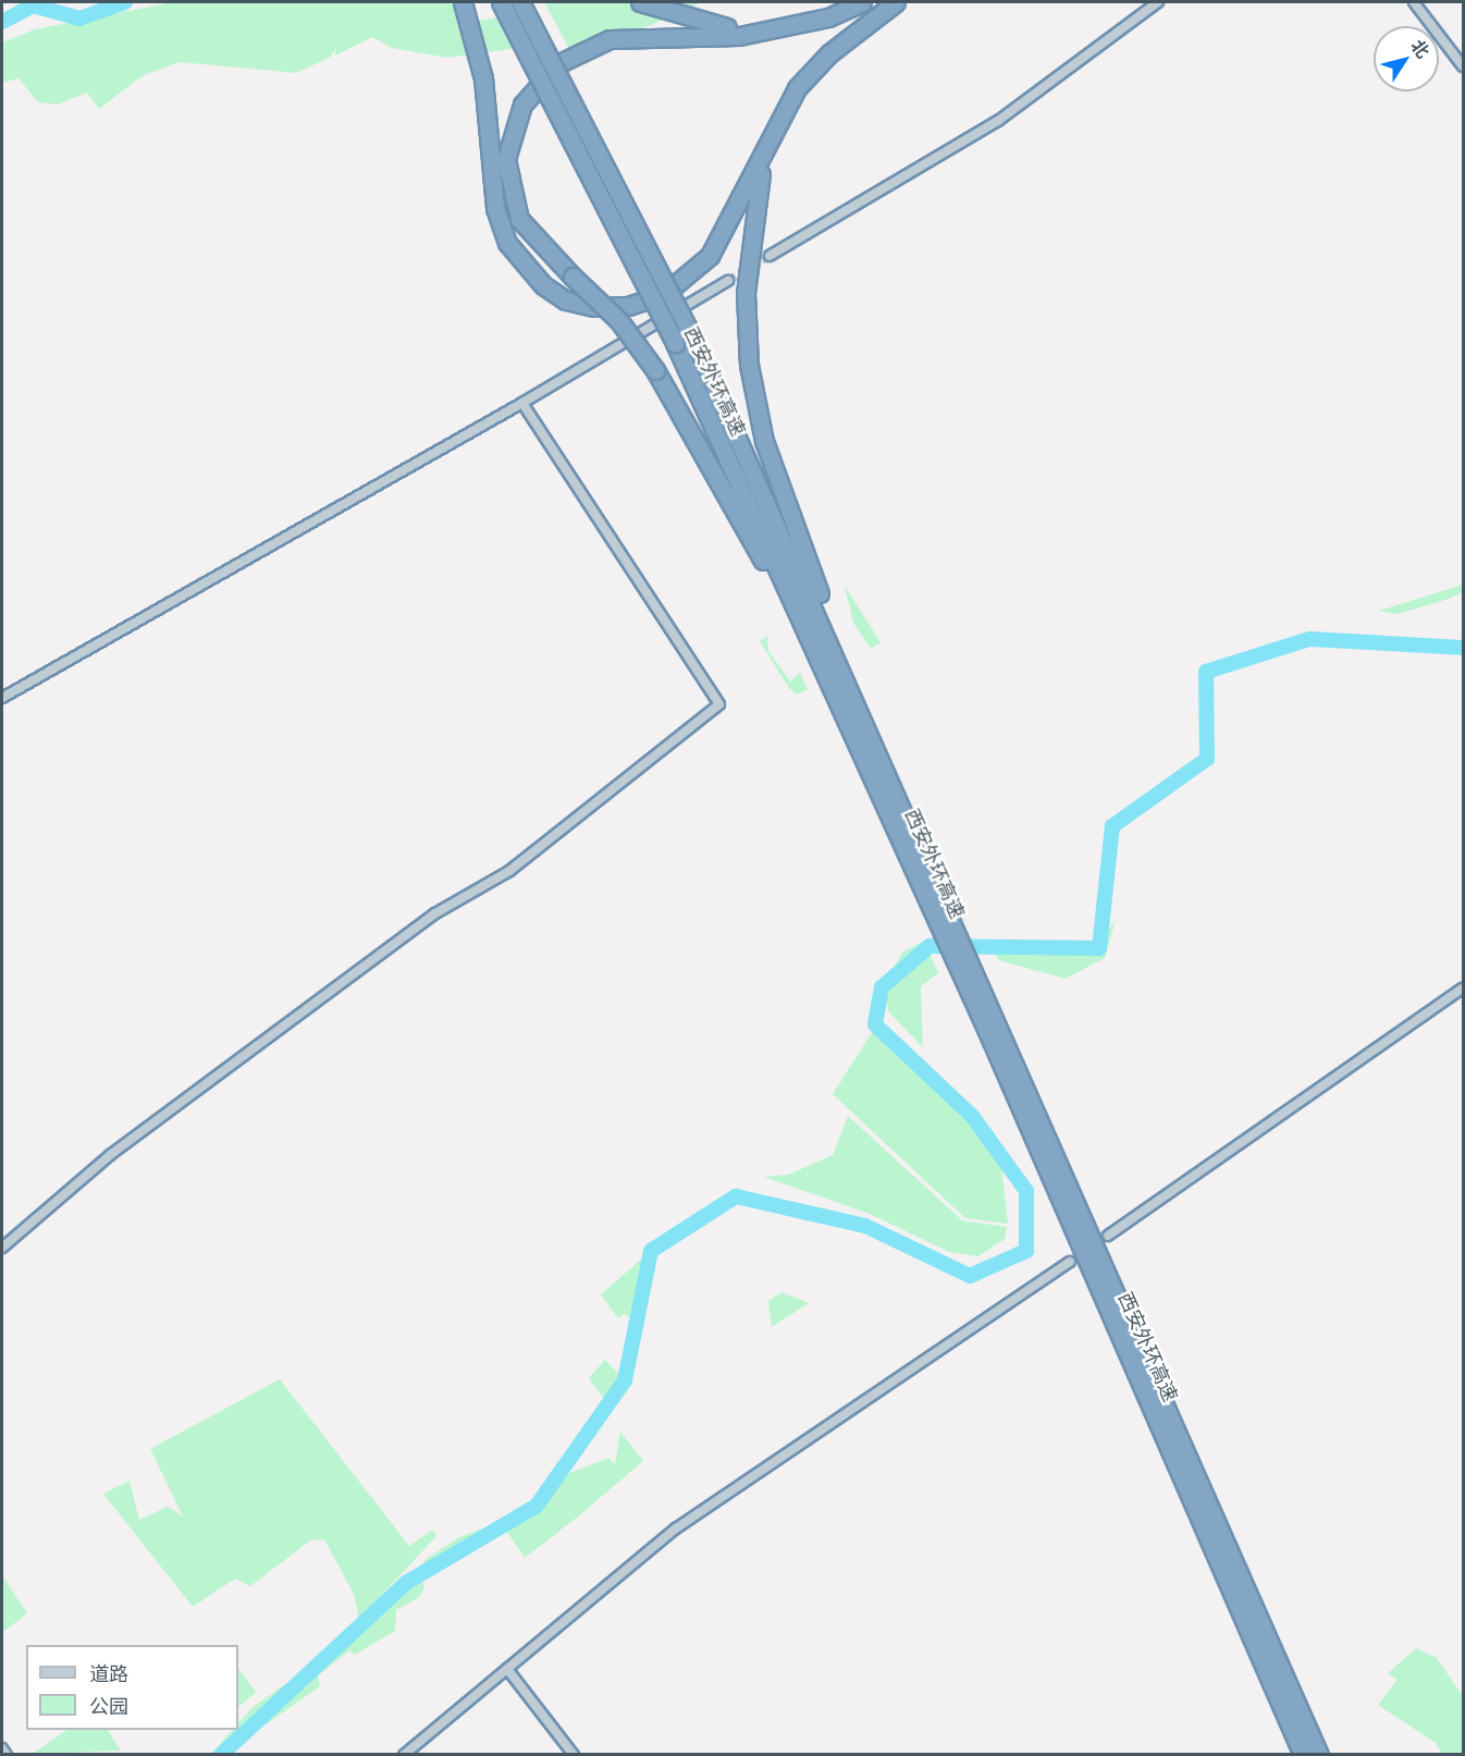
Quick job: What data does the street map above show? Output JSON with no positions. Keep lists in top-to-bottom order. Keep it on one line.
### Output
{"streets":{"highway":["西安外环高速"]},"legend":["道路","公园"],"north":"top right"}
